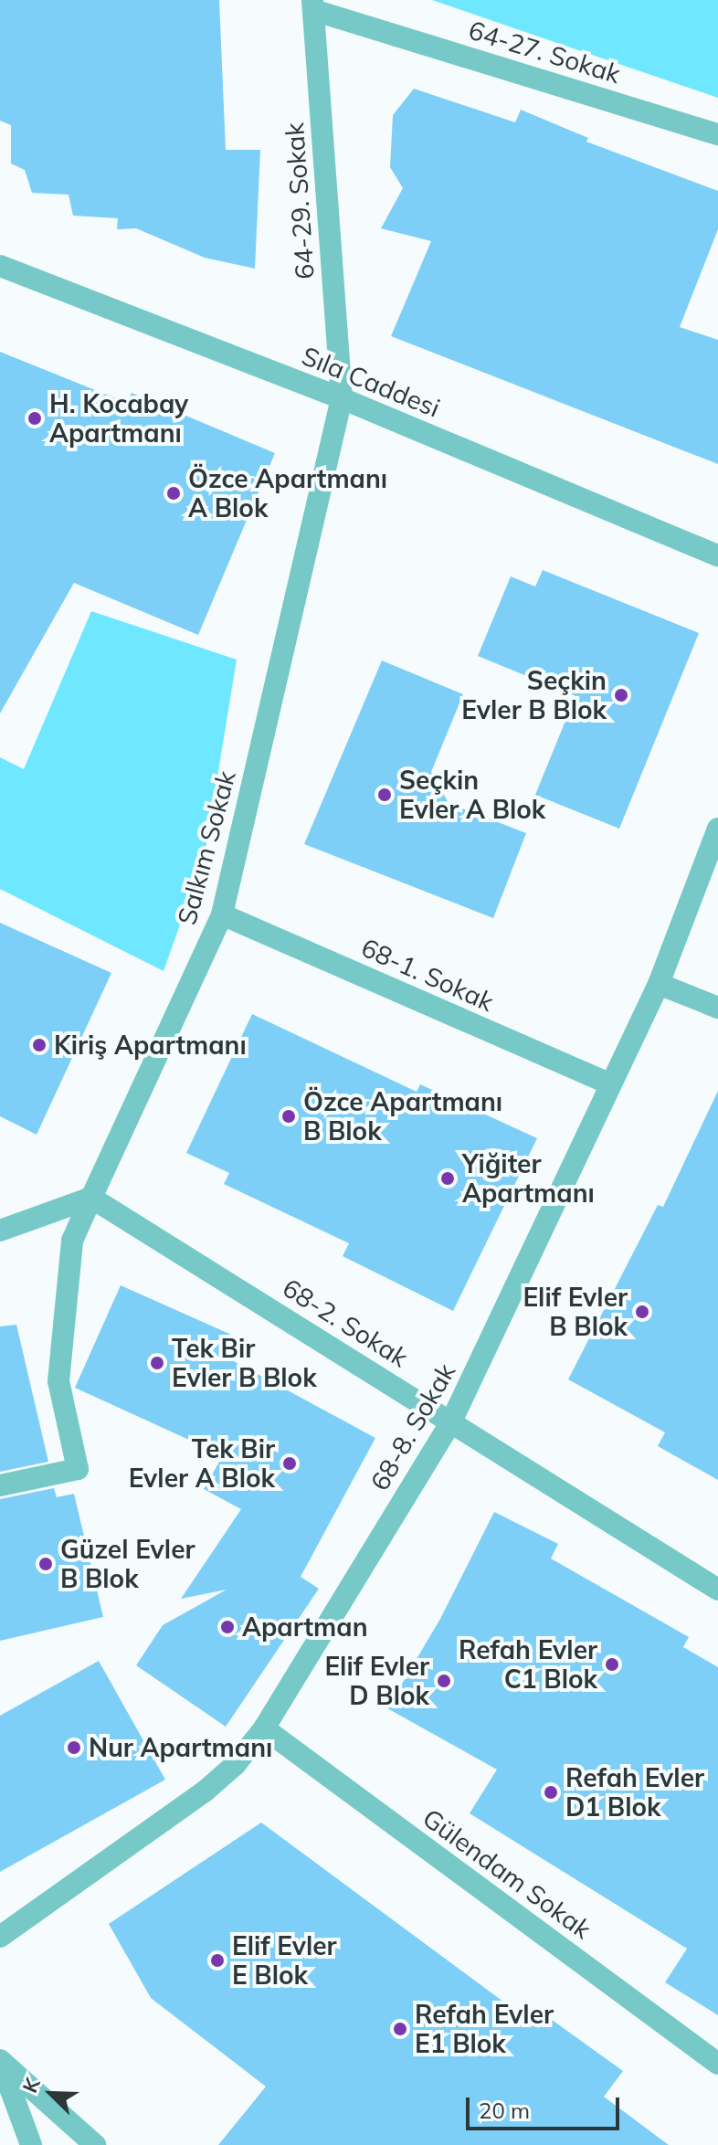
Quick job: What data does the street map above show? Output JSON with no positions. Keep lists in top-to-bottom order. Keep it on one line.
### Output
{"streets":{"street":["64-27. Sokak","64-29. Sokak","Sıla Caddesi","Salkım Sokak","68-1. Sokak","68-2. Sokak","68-8. Sokak","Gülendam Sokak"]},"crossings":[["64-27. Sokak","64-29. Sokak"],["64-29. Sokak","Sıla Caddesi"],["64-29. Sokak","Salkım Sokak"],["Sıla Caddesi","Salkım Sokak"],["Salkım Sokak","68-1. Sokak"],["Salkım Sokak","68-2. Sokak"],["68-1. Sokak","68-8. Sokak"],["68-2. Sokak","68-8. Sokak"],["68-8. Sokak","Gülendam Sokak"]],"places":["H. Kocabay Apartmanı","Özce Apartmanı A Blok","Seçkin Evler B Blok","Seçkin Evler A Blok","Kiriş Apartmanı","Özce Apartmanı B Blok","Yiğiter Apartmanı","Elif Evler B Blok","Tek Bir Evler B Blok","Tek Bir Evler A Blok","Güzel Evler B Blok","Apartman","Refah Evler C1 Blok","Elif Evler D Blok","Nur Apartmanı","Refah Evler D1 Blok","Elif Evler E Blok","Refah Evler E1 Blok"],"scale_bar":"20 m","north":"top left"}
